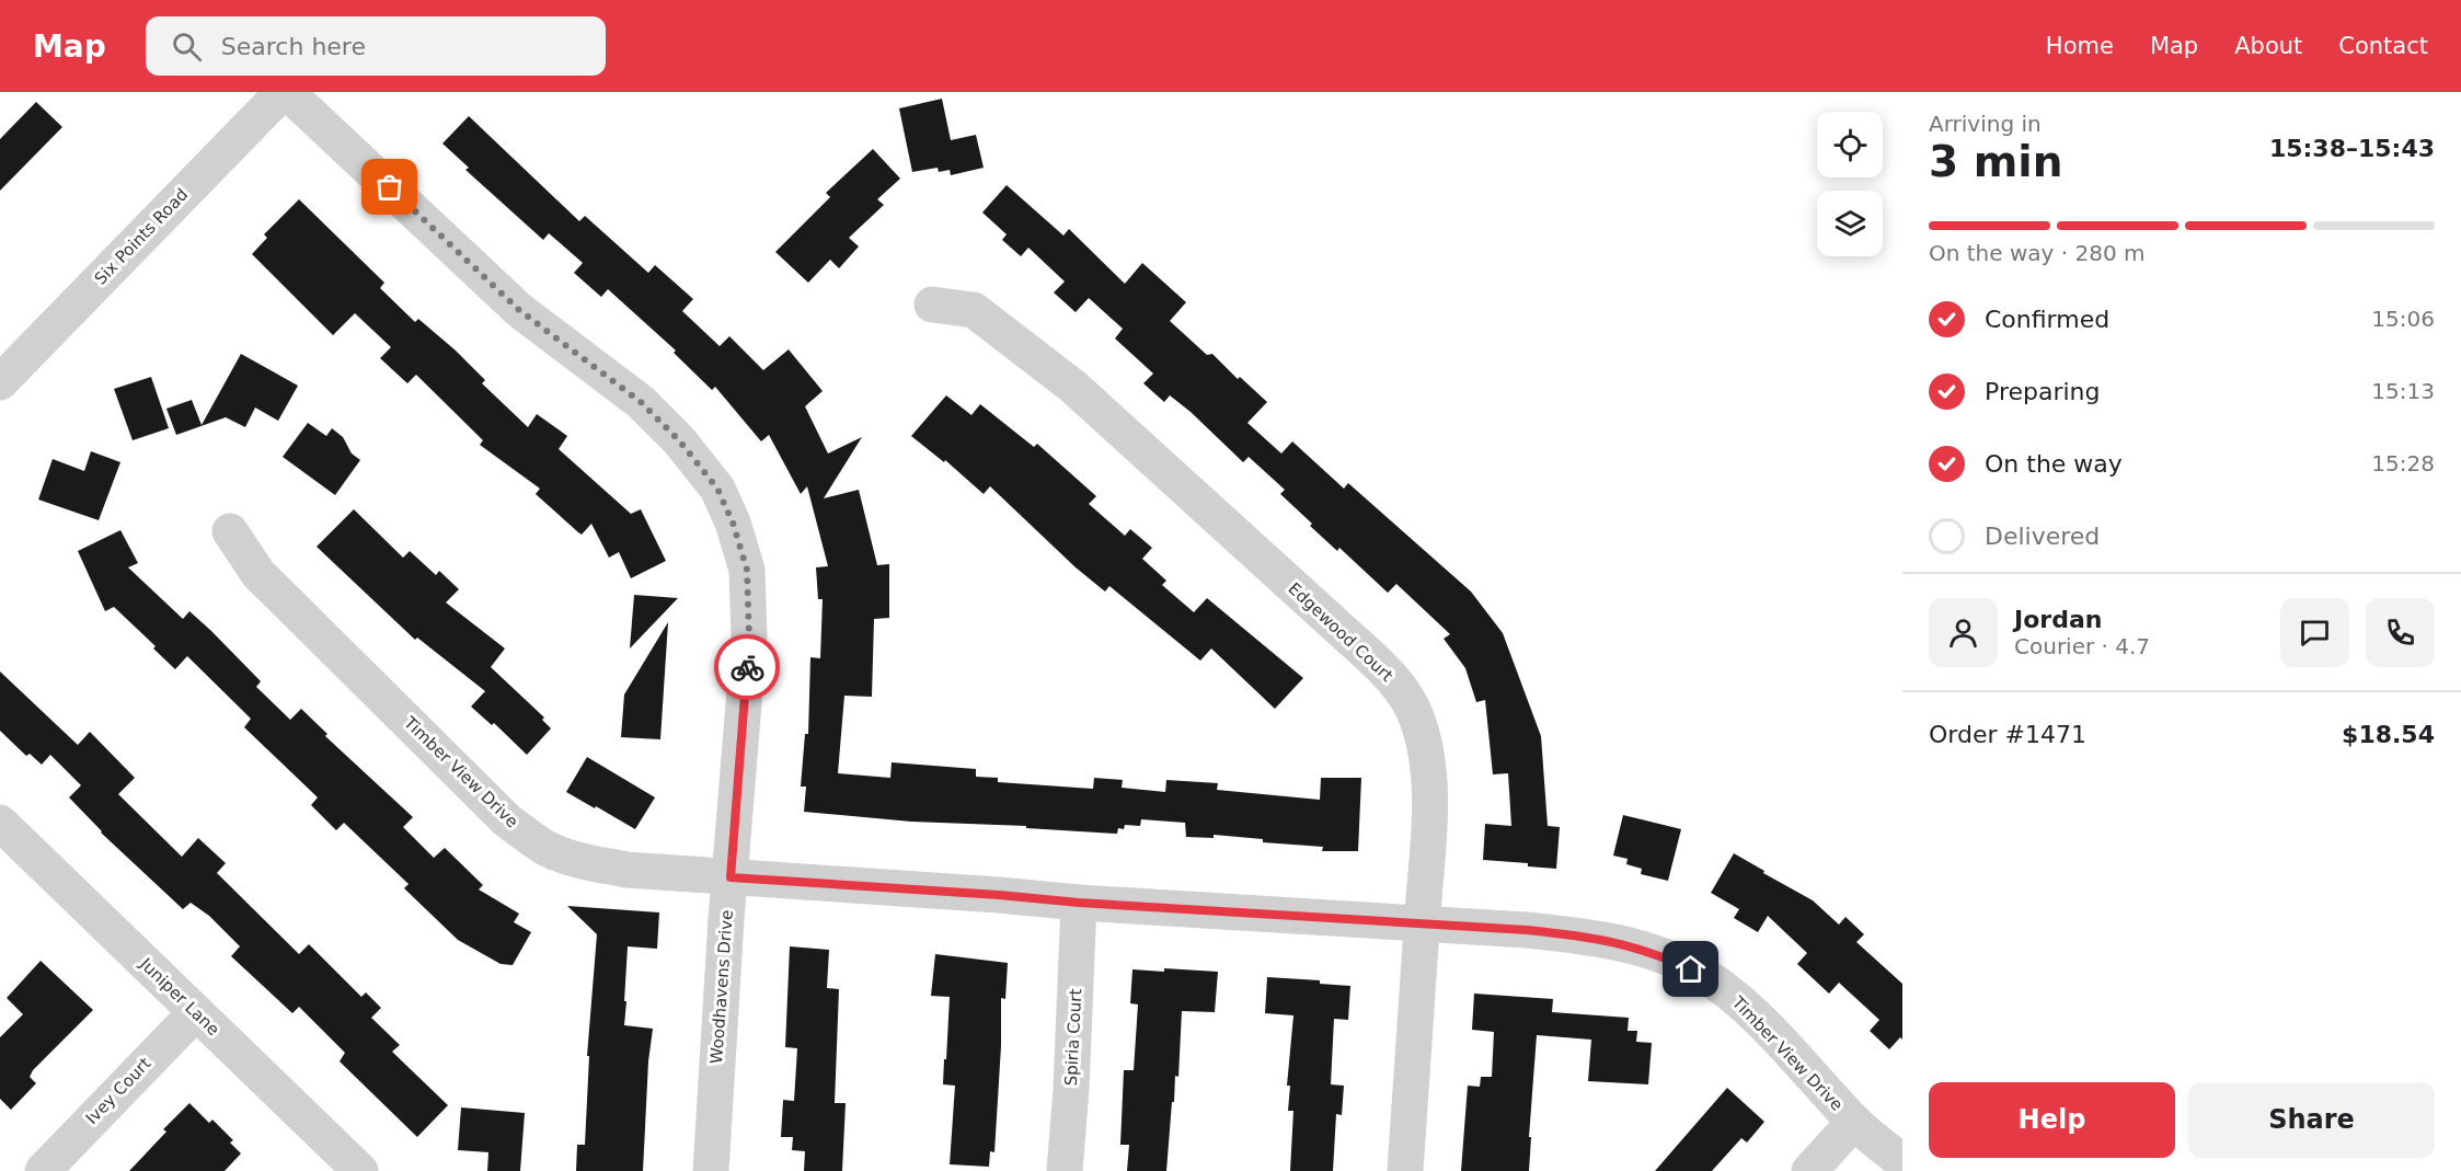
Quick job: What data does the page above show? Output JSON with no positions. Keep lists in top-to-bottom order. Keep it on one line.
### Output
{"streets":{"street":["Six Points Road","Edgewood Court","Timber View Drive","Woodhavens Drive","Juniper Lane","Spiria Court","Ivey Court"]},"crossings":[["Six Points Road","Woodhavens Drive"],["Edgewood Court","Timber View Drive"],["Timber View Drive","Woodhavens Drive"],["Timber View Drive","Spiria Court"],["Juniper Lane","Ivey Court"]],"page":{"header":"Map","search":"Search here","nav":["Home","Map","About","Contact"],"heading":["3 min","Arriving in","15:38–15:43"],"panel":["Jordan","Courier · 4.7","Order #1471","$18.54"],"bar":"On the way · 280 m","list":[["Confirmed","15:06"],["Preparing","15:13"],["On the way","15:28"],"Delivered"],"buttons":["Help","Share"]}}
